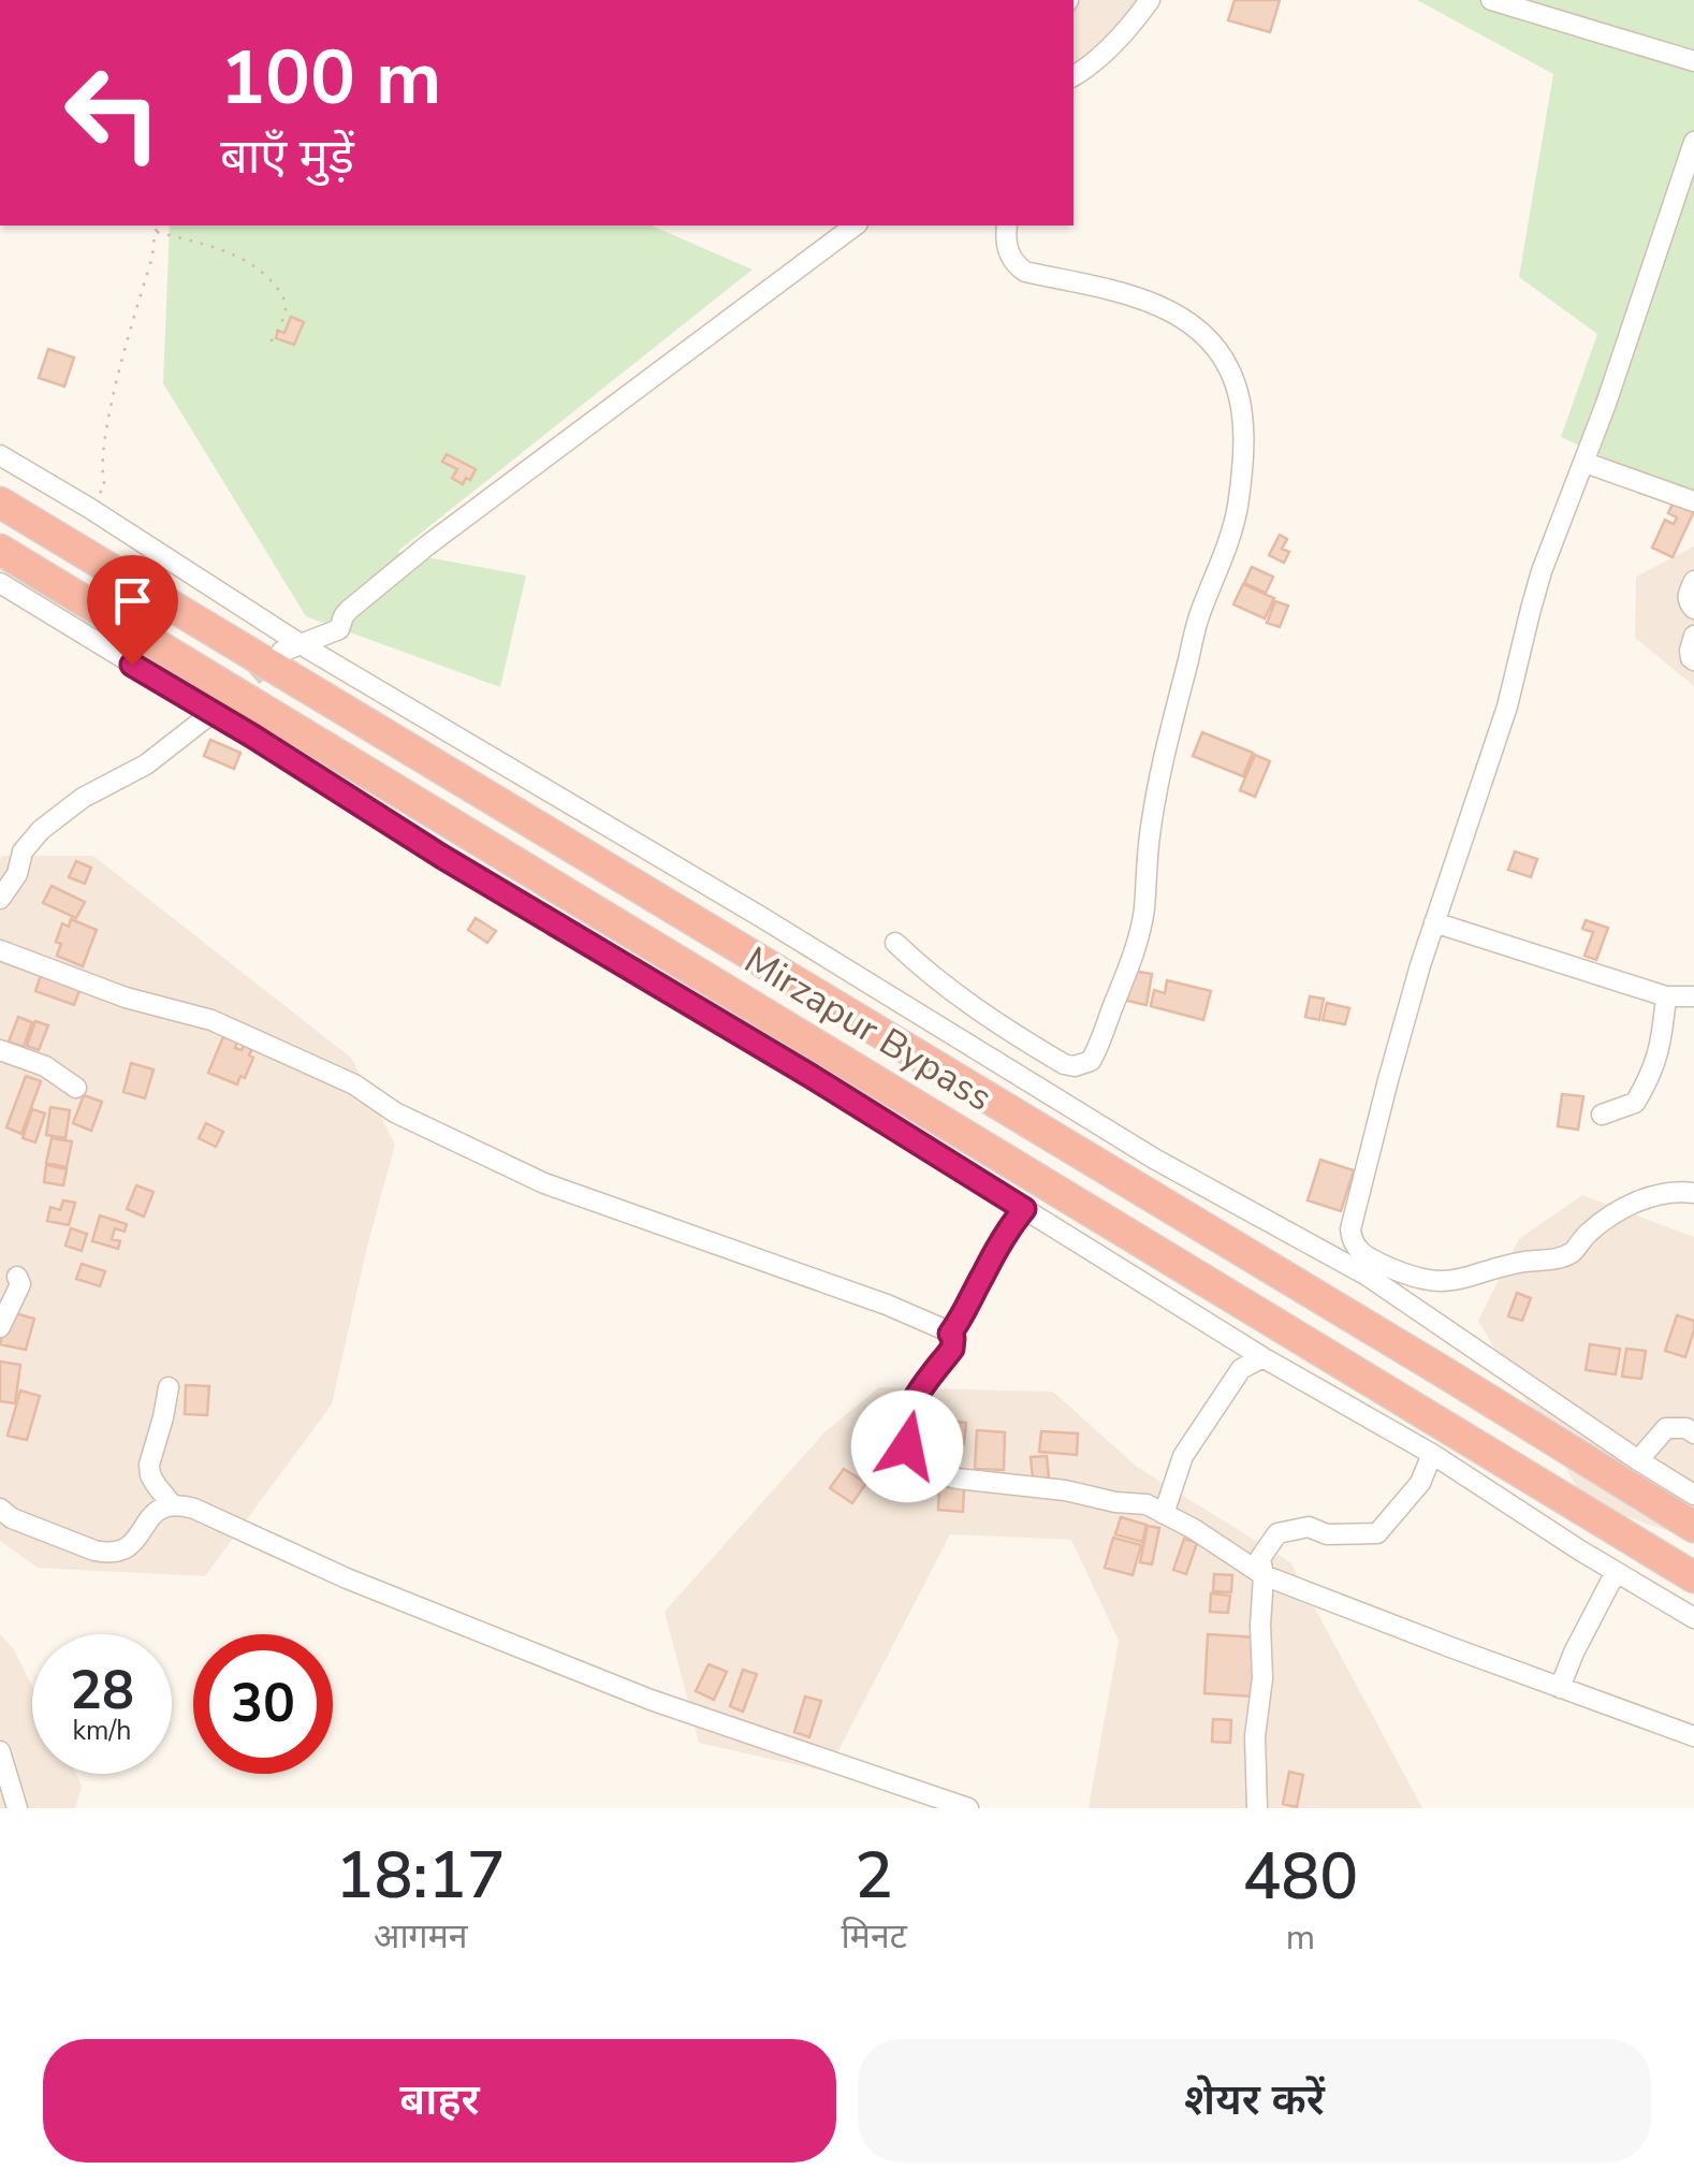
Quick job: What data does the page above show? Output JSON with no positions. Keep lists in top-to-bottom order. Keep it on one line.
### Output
{"streets":{"highway":["Mirzapur Bypass"]},"page":{"turn":["100 m","बाएँ मुड़ें"],"speed":"28 km/h","limit":"30","eta":["18:17","आगमन","2","मिनट","480","m"],"buttons":["बाहर","शेयर करें"]}}
